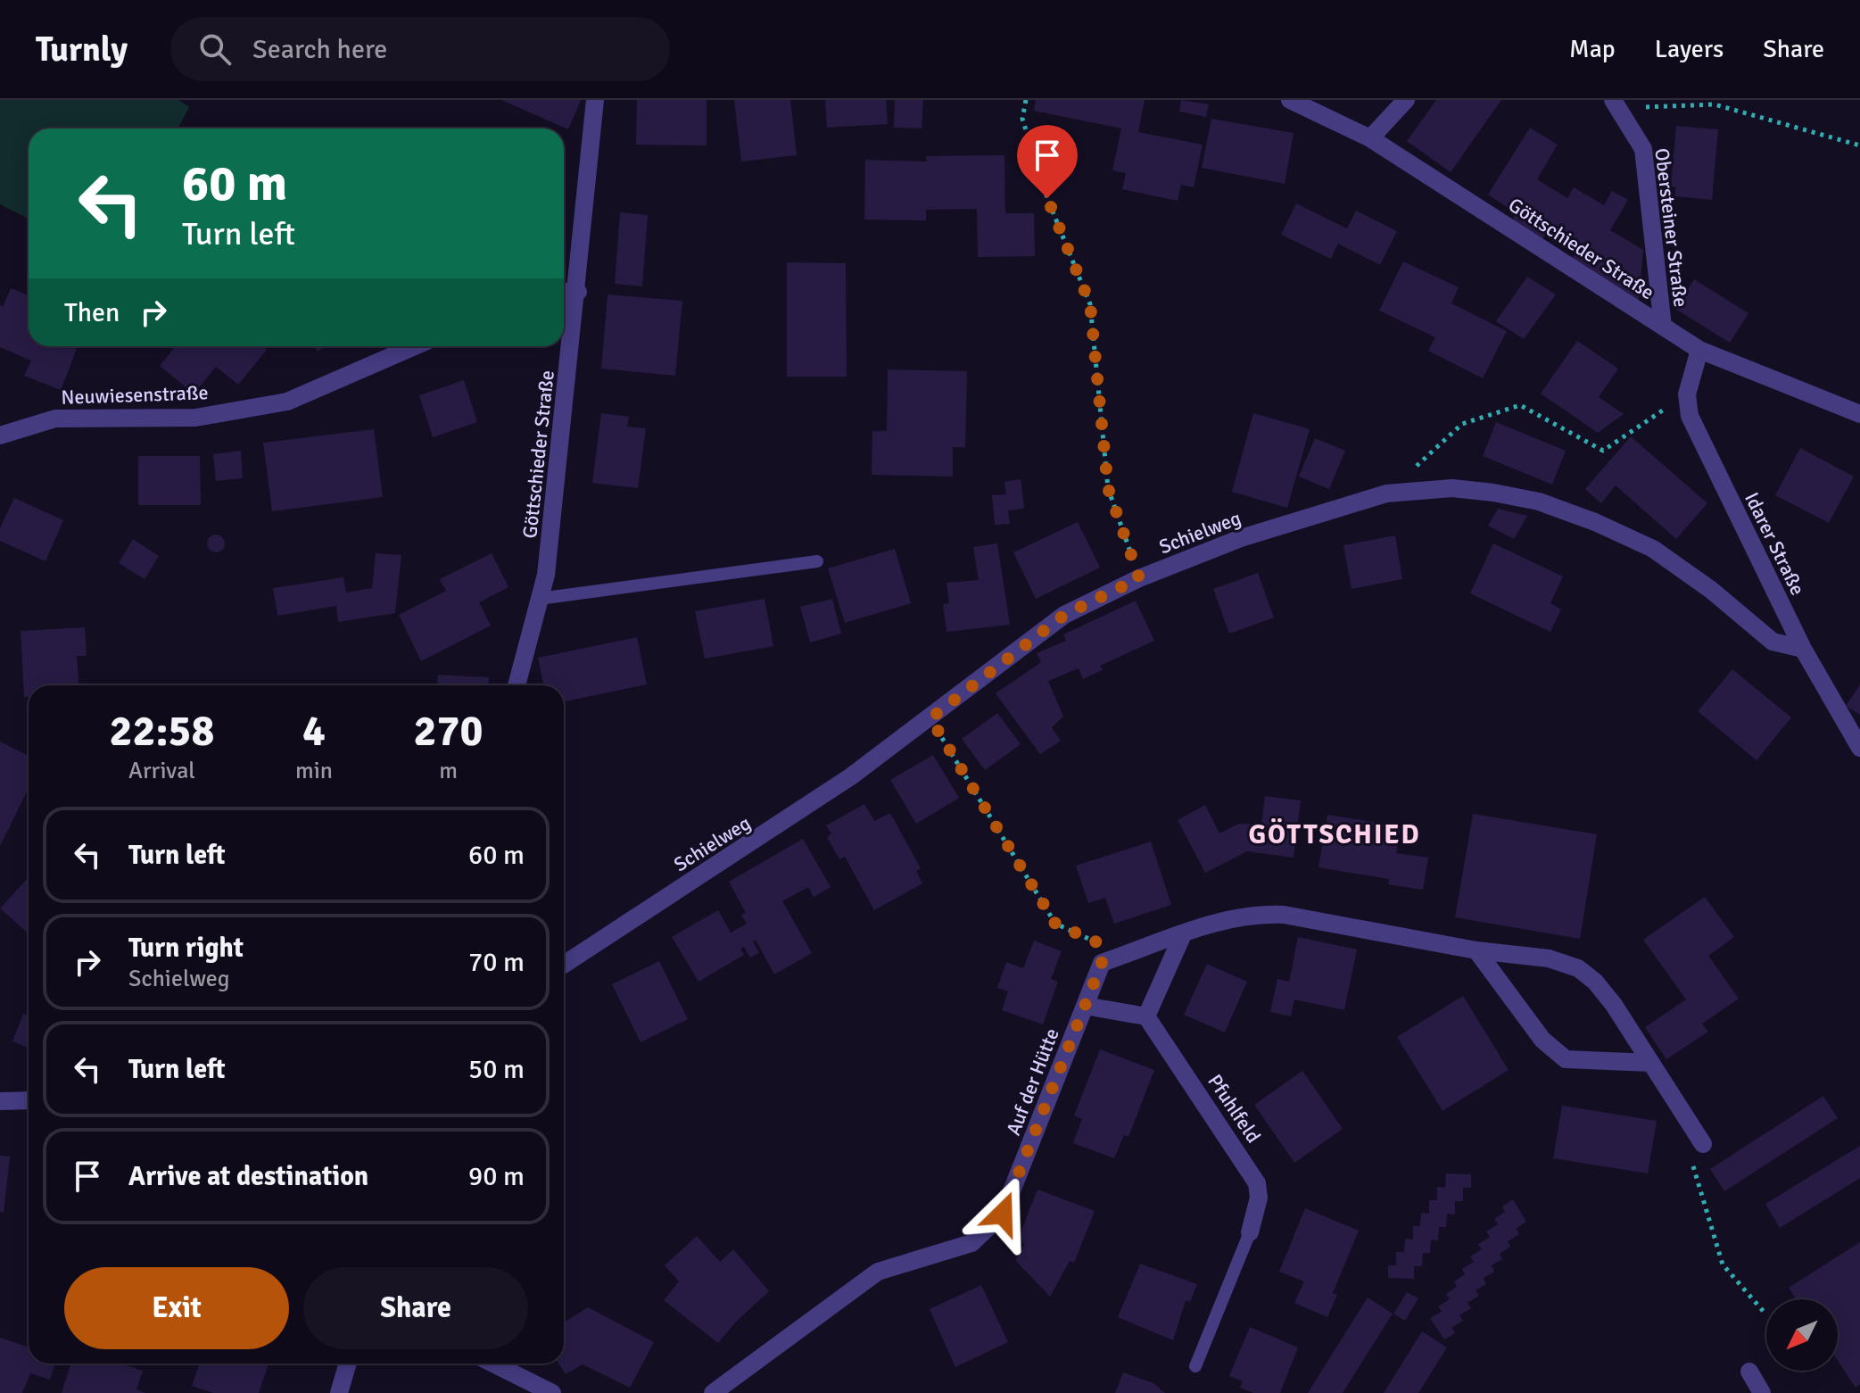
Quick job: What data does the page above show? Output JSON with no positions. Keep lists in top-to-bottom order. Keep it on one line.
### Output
{"streets":{"street":["Obersteiner Straße","Göttschieder Straße","Neuwiesenstraße","Schielweg","Idarer Straße","Auf der Hütte","Pfuhlfeld"]},"crossings":[["Obersteiner Straße","Göttschieder Straße"],["Schielweg","Idarer Straße"]],"districts":["GÖTTSCHIED"],"north":"bottom left","page":{"header":"Turnly","search":"Search here","nav":["Map","Layers","Share"],"turn":["60 m","Turn left"],"then":"Then","eta":["22:58","Arrival","4","min","270","m"],"list":[{"name":"Turn left","value":"60 m"},{"name":"Turn right","note":"Schielweg","value":"70 m"},{"name":"Turn left","value":"50 m"},{"name":"Arrive at destination","value":"90 m"}],"buttons":["Exit","Share"]}}
